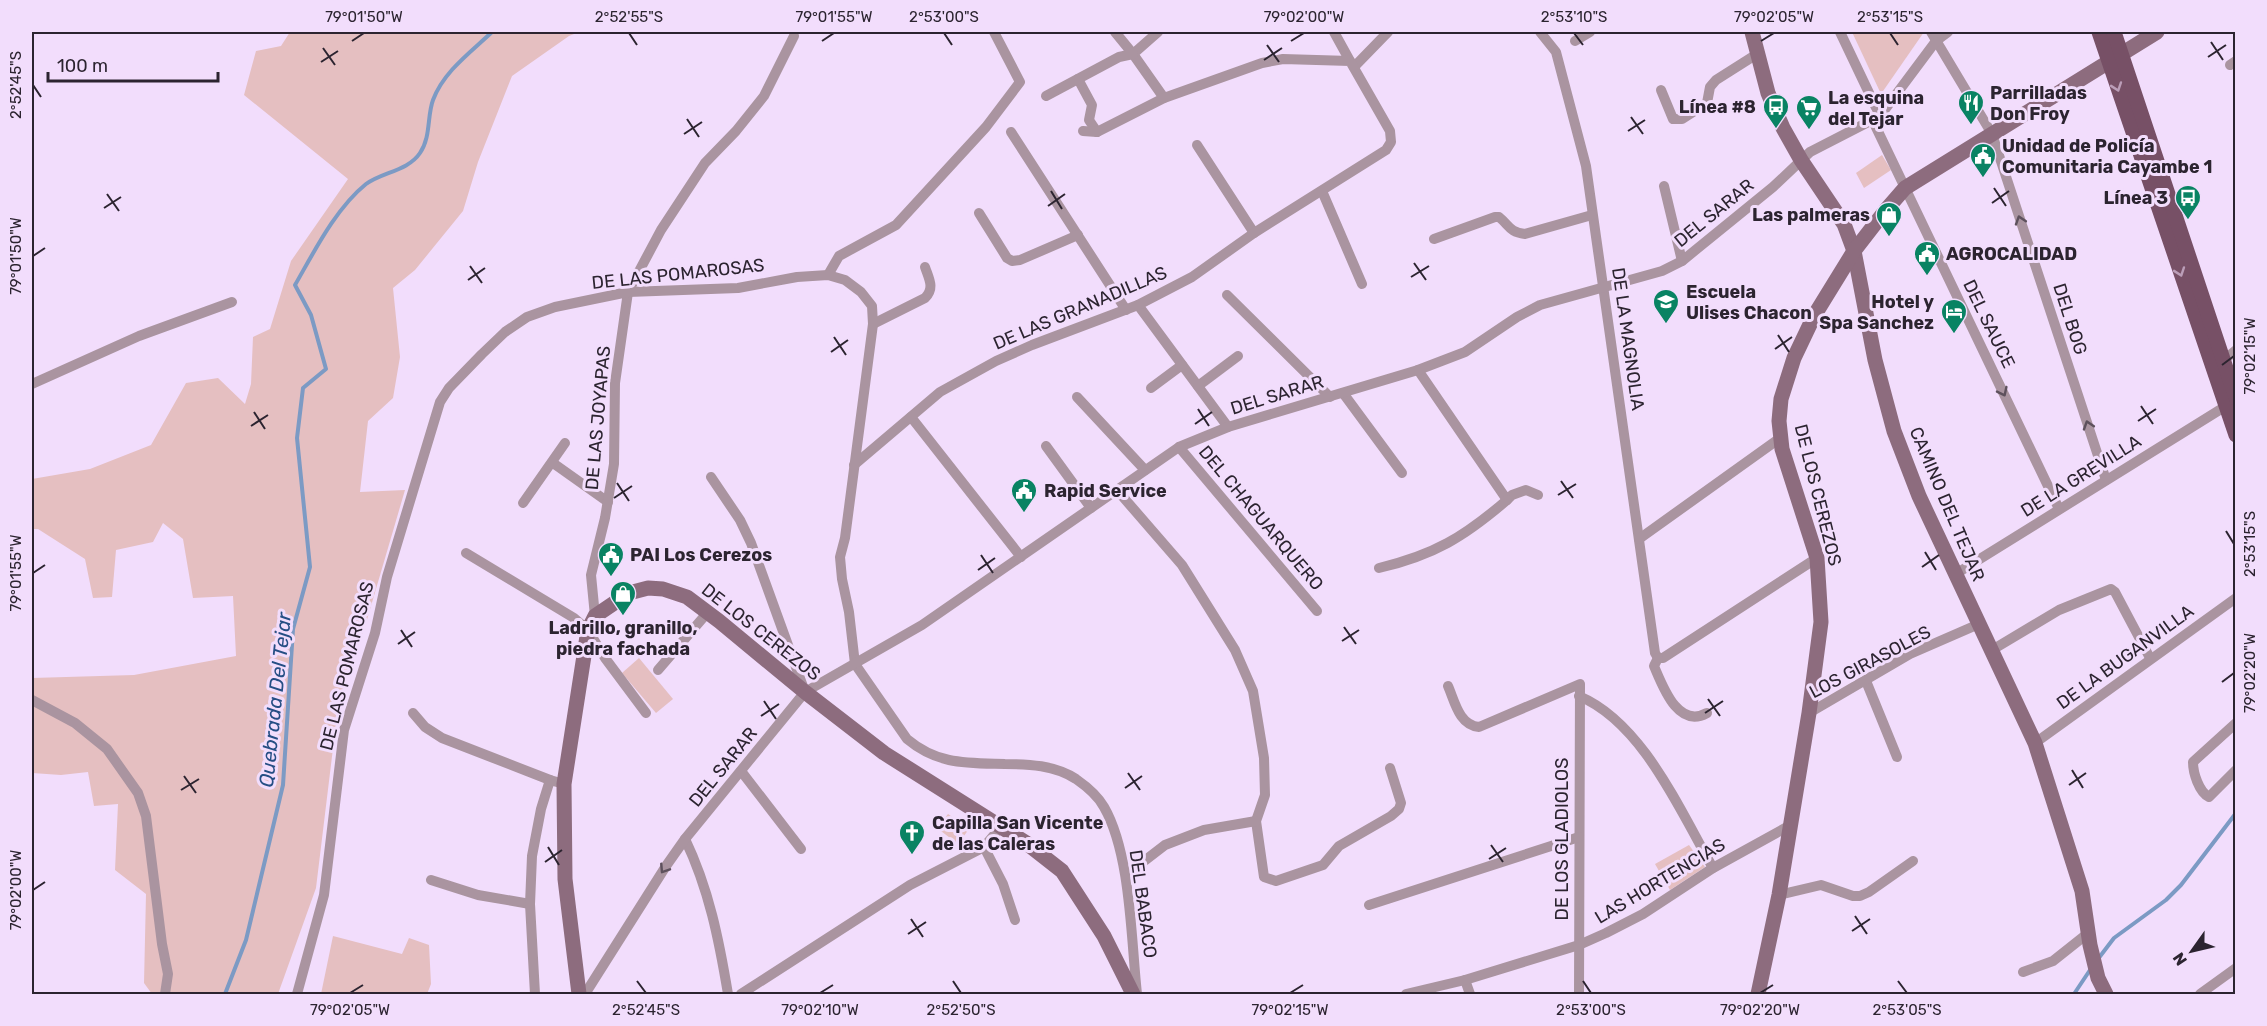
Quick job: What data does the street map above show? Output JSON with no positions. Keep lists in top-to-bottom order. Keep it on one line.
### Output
{"streets":{"street":["DEL SARAR","DE LAS POMAROSAS","DE LAS GRANADILLAS","DEL BOG","DEL SAUCE","DE LA MAGNOLIA","DE LAS JOYAPAS","DE LA GREVILLA","DE LOS CEREZOS","CAMINO DEL TEJAR","DEL CHAGUARQUERO","DE LA BUGANVILLA","LOS GIRASOLES","DE LOS GLADIOLOS","LAS HORTENCIAS","DEL BABACO"]},"crossings":[["DEL SARAR","DE LAS POMAROSAS"],["DEL SARAR","DEL BOG"],["DEL SARAR","DEL SAUCE"],["DEL SARAR","DE LA MAGNOLIA"],["DEL SARAR","DE LOS CEREZOS"],["DEL SARAR","CAMINO DEL TEJAR"],["DEL SARAR","DEL CHAGUARQUERO"],["DEL SARAR","DEL BABACO"],["DE LAS POMAROSAS","DE LAS GRANADILLAS"],["DE LAS POMAROSAS","DE LAS JOYAPAS"],["DE LAS POMAROSAS","DEL BABACO"],["DEL BOG","DE LA GREVILLA"],["DEL BOG","DE LOS CEREZOS"],["DEL SAUCE","DE LA GREVILLA"],["DEL SAUCE","DE LOS CEREZOS"],["DE LAS JOYAPAS","DE LOS CEREZOS"],["DE LA GREVILLA","CAMINO DEL TEJAR"],["DE LOS CEREZOS","CAMINO DEL TEJAR"],["DE LOS CEREZOS","LOS GIRASOLES"],["DE LOS CEREZOS","LAS HORTENCIAS"],["DE LOS CEREZOS","DEL BABACO"],["CAMINO DEL TEJAR","DE LA BUGANVILLA"],["CAMINO DEL TEJAR","LOS GIRASOLES"],["DE LOS GLADIOLOS","LAS HORTENCIAS"]],"one_way":["DEL BOG","DEL SAUCE"],"water":["Quebrada Del Tejar"],"places":{"restaurant":["Parrilladas Don Froy"],"bus stop":["Línea #8","Línea 3"],"supermarket":["La esquina del Tejar"],"public building":["Unidad de Policía Comunitaria Cayambe 1","AGROCALIDAD","Rapid Service","PAI Los Cerezos"],"shop":["Las palmeras","Ladrillo, granillo, piedra fachada"],"school or university":["Escuela Ulises Chacon"],"hotel":["Hotel y Spa Sanchez"],"church":["Capilla San Vicente de las Caleras"]},"scale_bar":"100 m","north":"bottom left","coordinates":["79°01'50\"W","2°52'55\"S","79°01'55\"W","2°53'00\"S","79°02'00\"W","2°53'10\"S","79°02'05\"W","2°53'15\"S","2°52'45\"S","79°02'15\"W","79°02'20\"W","79°02'10\"W","2°52'50\"S","2°53'05\"S"]}
